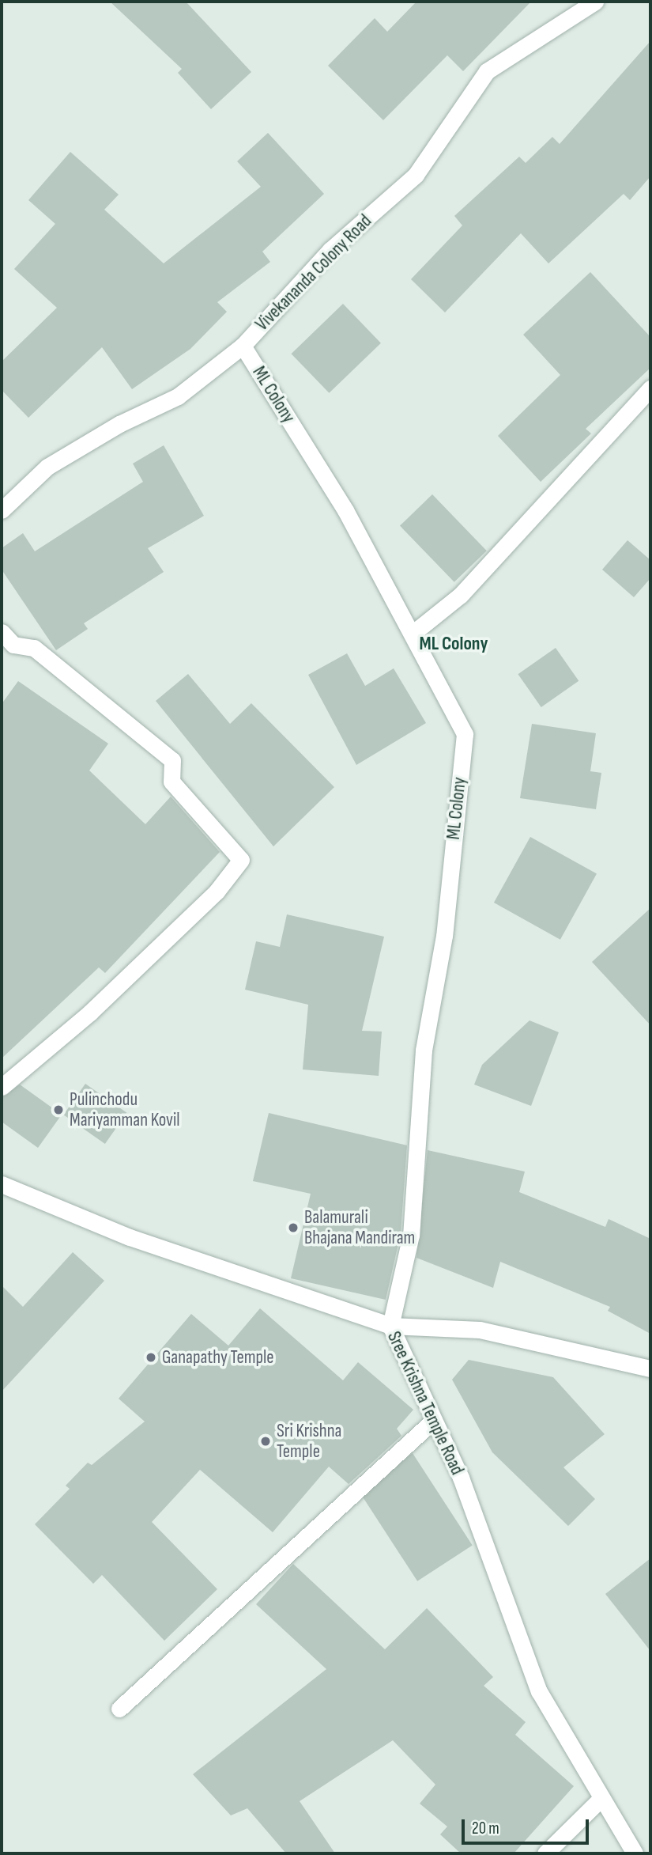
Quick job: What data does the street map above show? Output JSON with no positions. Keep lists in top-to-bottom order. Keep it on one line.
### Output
{"streets":{"street":["Vivekananda Colony Road","ML Colony","Sree Krishna Temple Road"]},"crossings":[["Vivekananda Colony Road","ML Colony"],["ML Colony","Sree Krishna Temple Road"]],"districts":["ML Colony"],"places":["Pulinchodu Mariyamman Kovil","Balamurali Bhajana Mandiram","Ganapathy Temple","Sri Krishna Temple"],"scale_bar":"20 m"}
